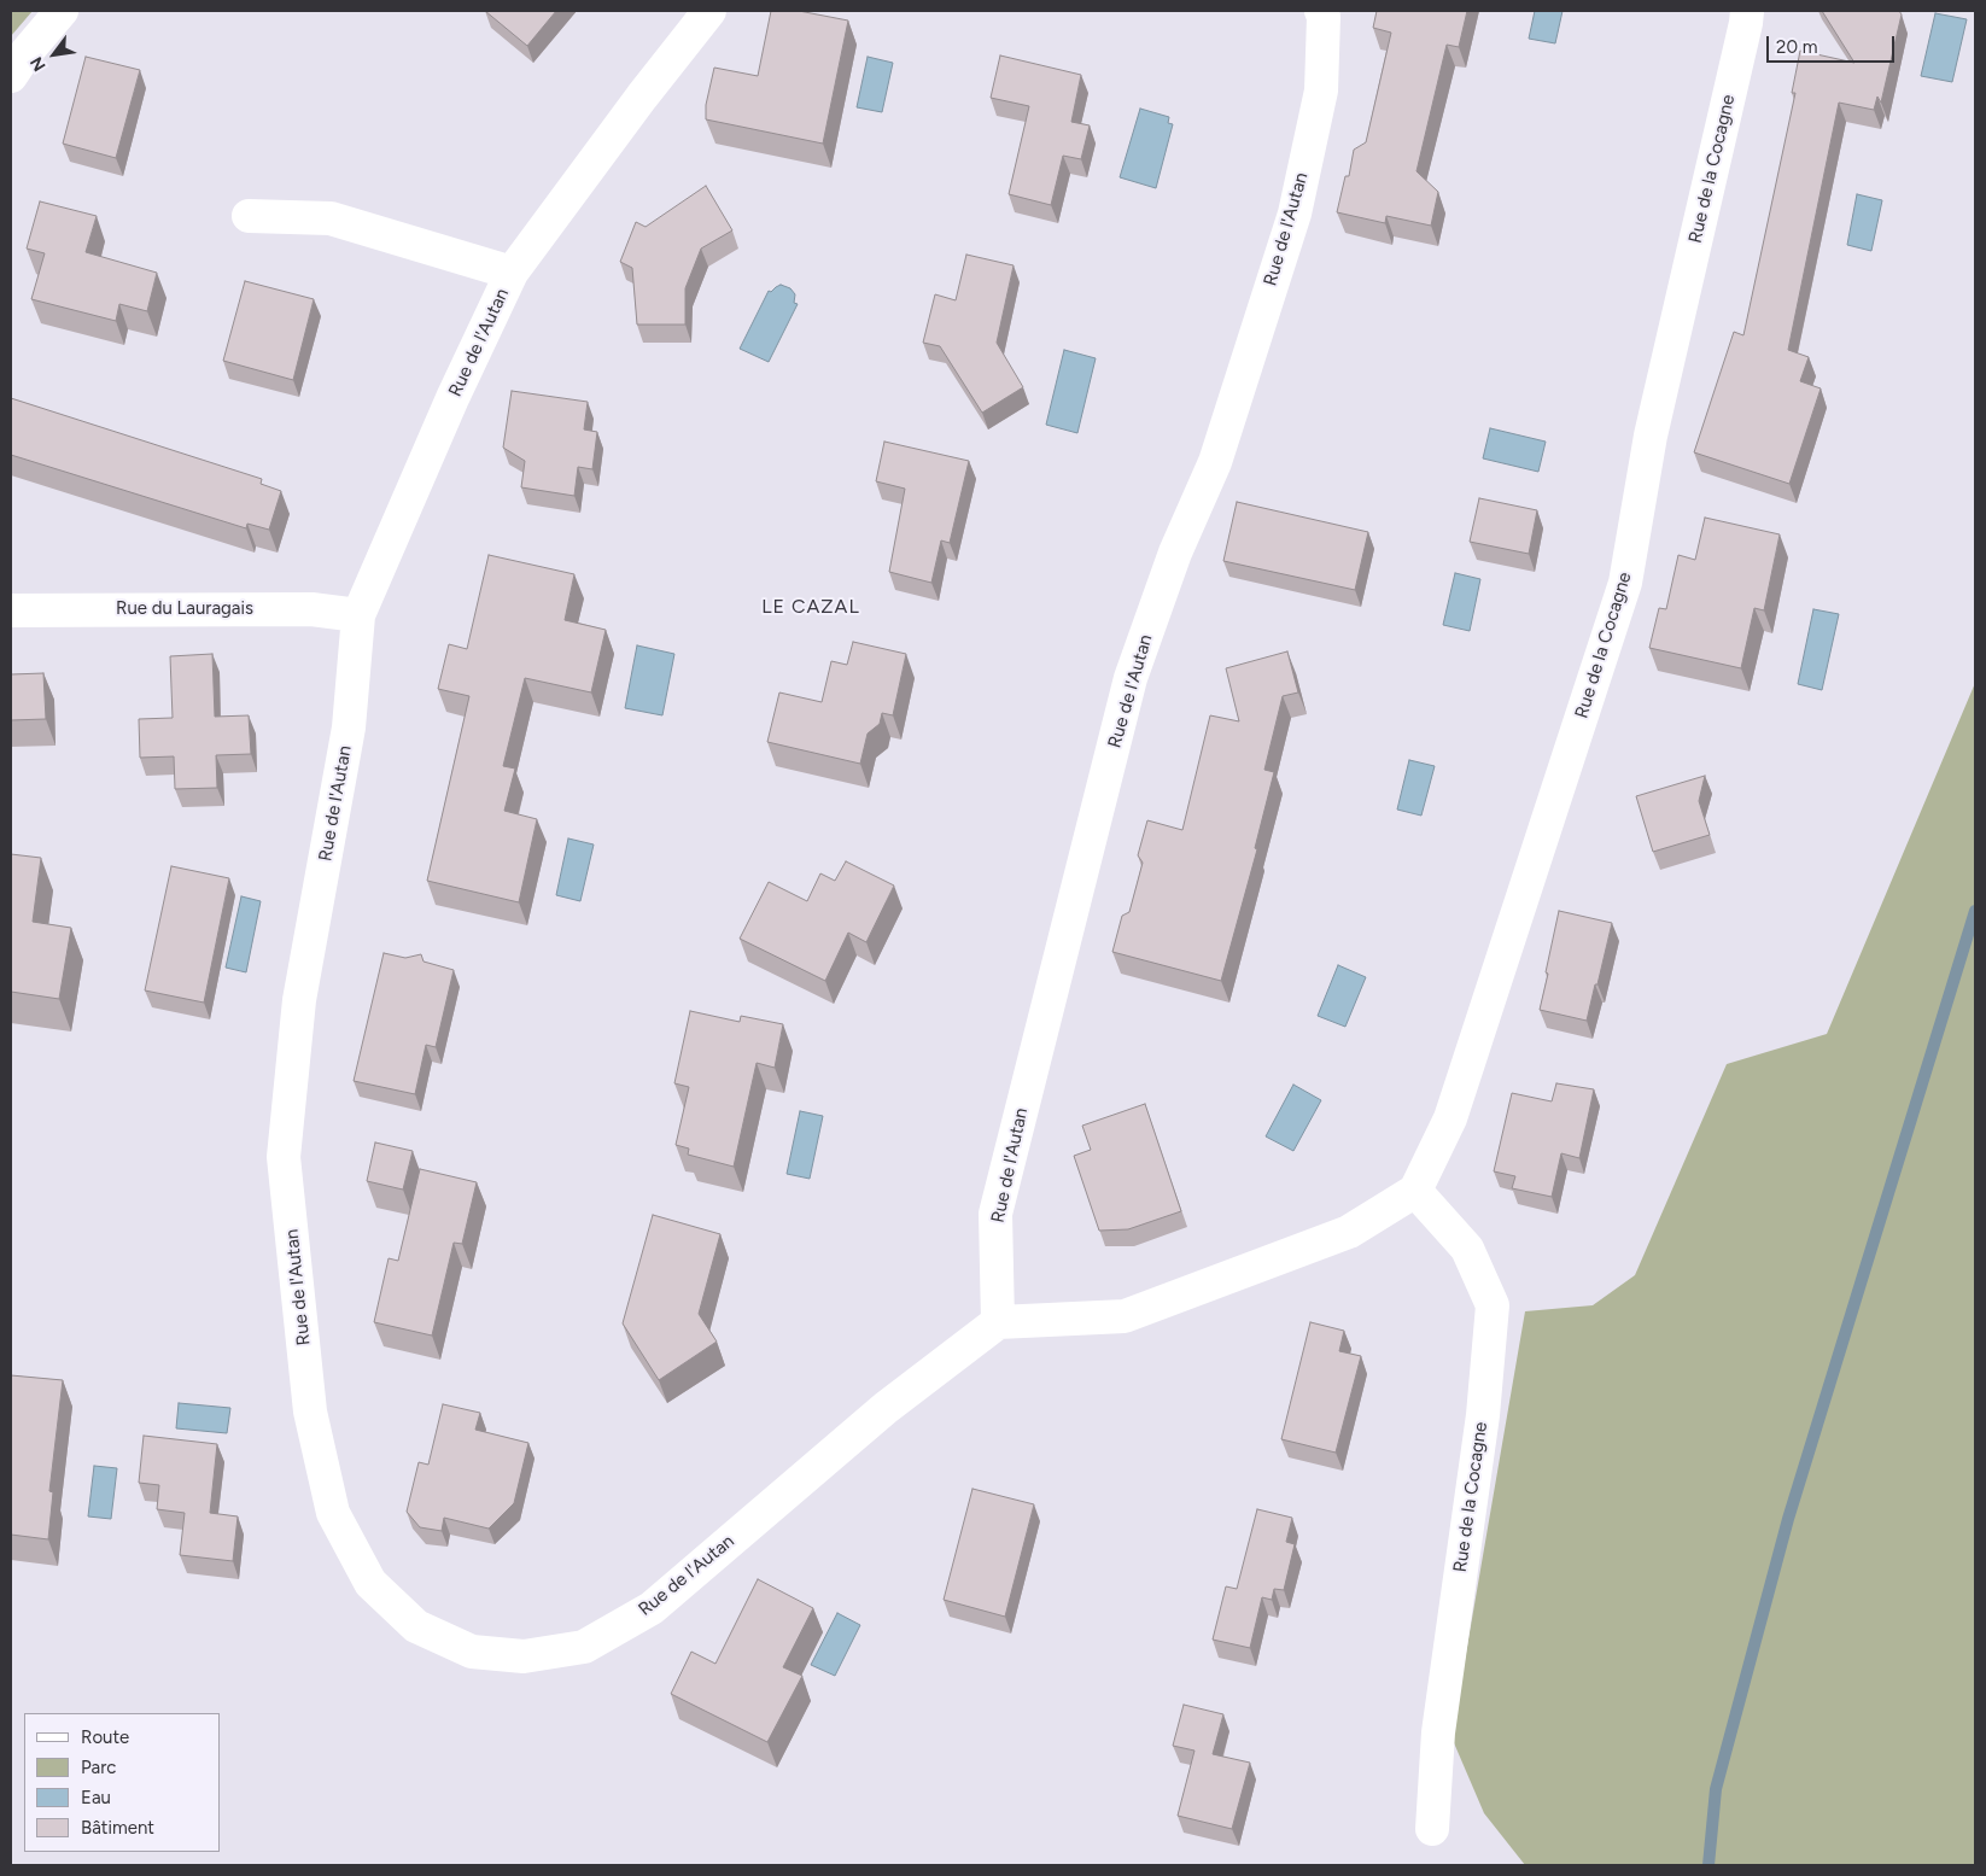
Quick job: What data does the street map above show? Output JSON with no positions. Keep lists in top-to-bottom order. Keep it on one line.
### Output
{"streets":{"street":["Rue de la Cocagne","Rue de l'Autan","Rue du Lauragais"]},"crossings":[["Rue de l'Autan","Rue du Lauragais"]],"districts":["LE CAZAL"],"legend":["Route","Parc","Eau","Bâtiment"],"scale_bar":"20 m","north":"bottom left"}
